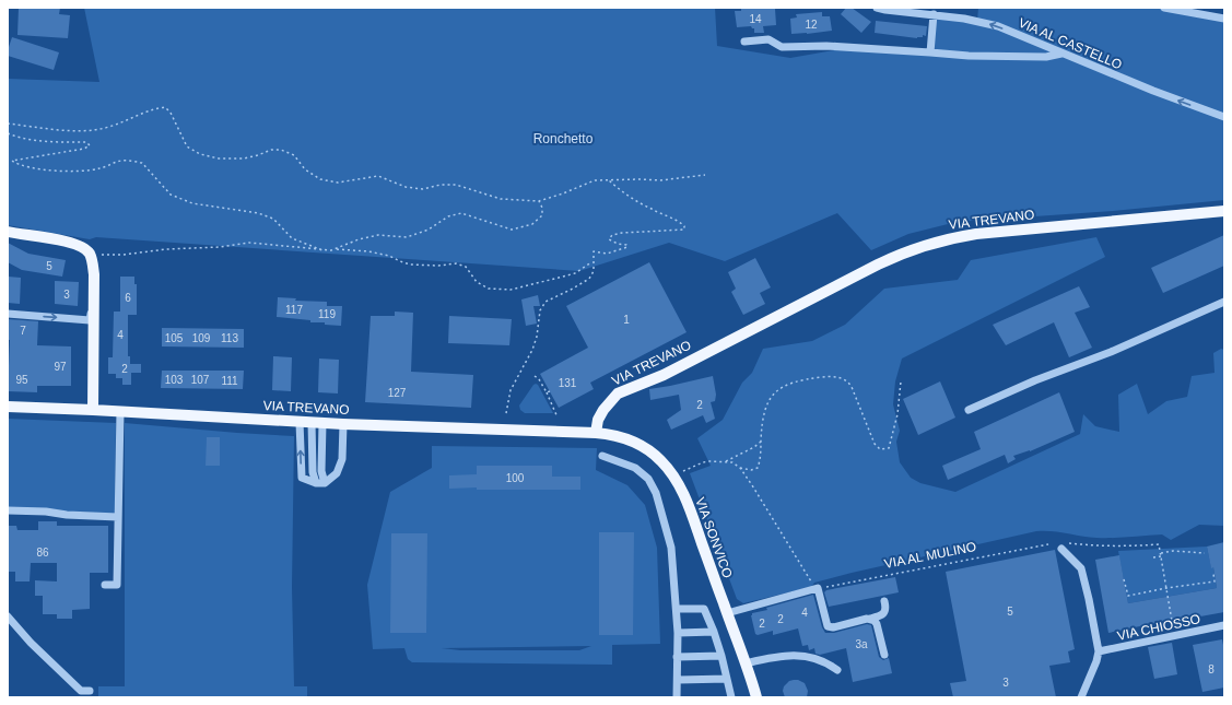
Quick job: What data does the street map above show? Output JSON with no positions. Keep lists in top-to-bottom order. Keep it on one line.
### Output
{"streets":{"main road":["VIA TREVANO","VIA SONVICO"],"street":["VIA AL CASTELLO","VIA CHIOSSO"],"path":["VIA AL MULINO"]},"crossings":[["VIA TREVANO","VIA SONVICO"]],"parks":["Ronchetto"],"house_numbers":["14","12","5","3","6","117","119","1","7","4","105","109","113","97","2","95","103","107","111","131","127","2","100","86","5","4","2","2","3a","8","3"]}
